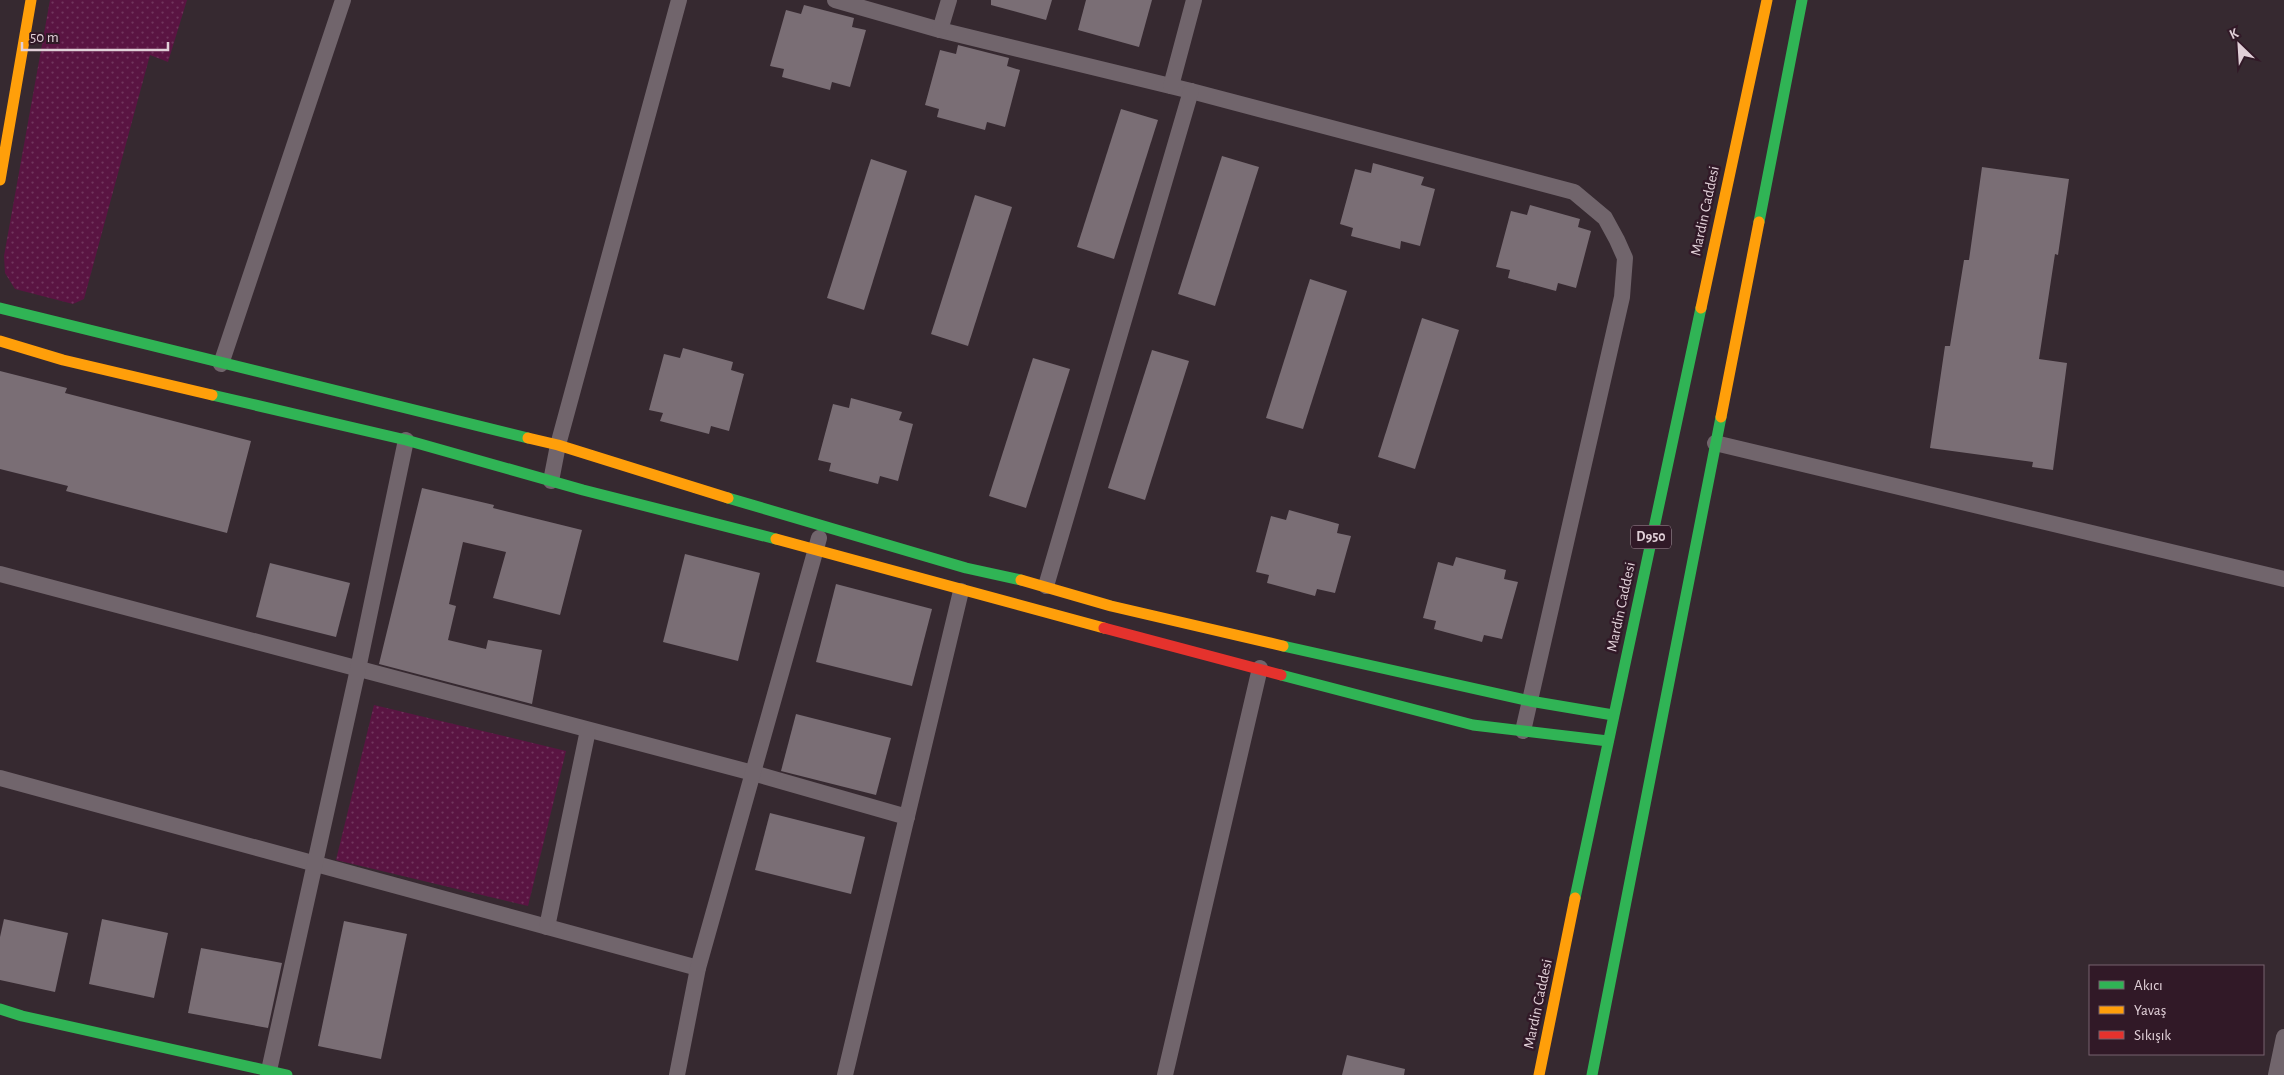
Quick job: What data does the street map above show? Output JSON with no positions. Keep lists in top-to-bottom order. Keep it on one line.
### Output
{"streets":{"main road":["Mardin Caddesi","D950"]},"legend":["Akıcı","Yavaş","Sıkışık"],"scale_bar":"50 m","north":"top left"}
